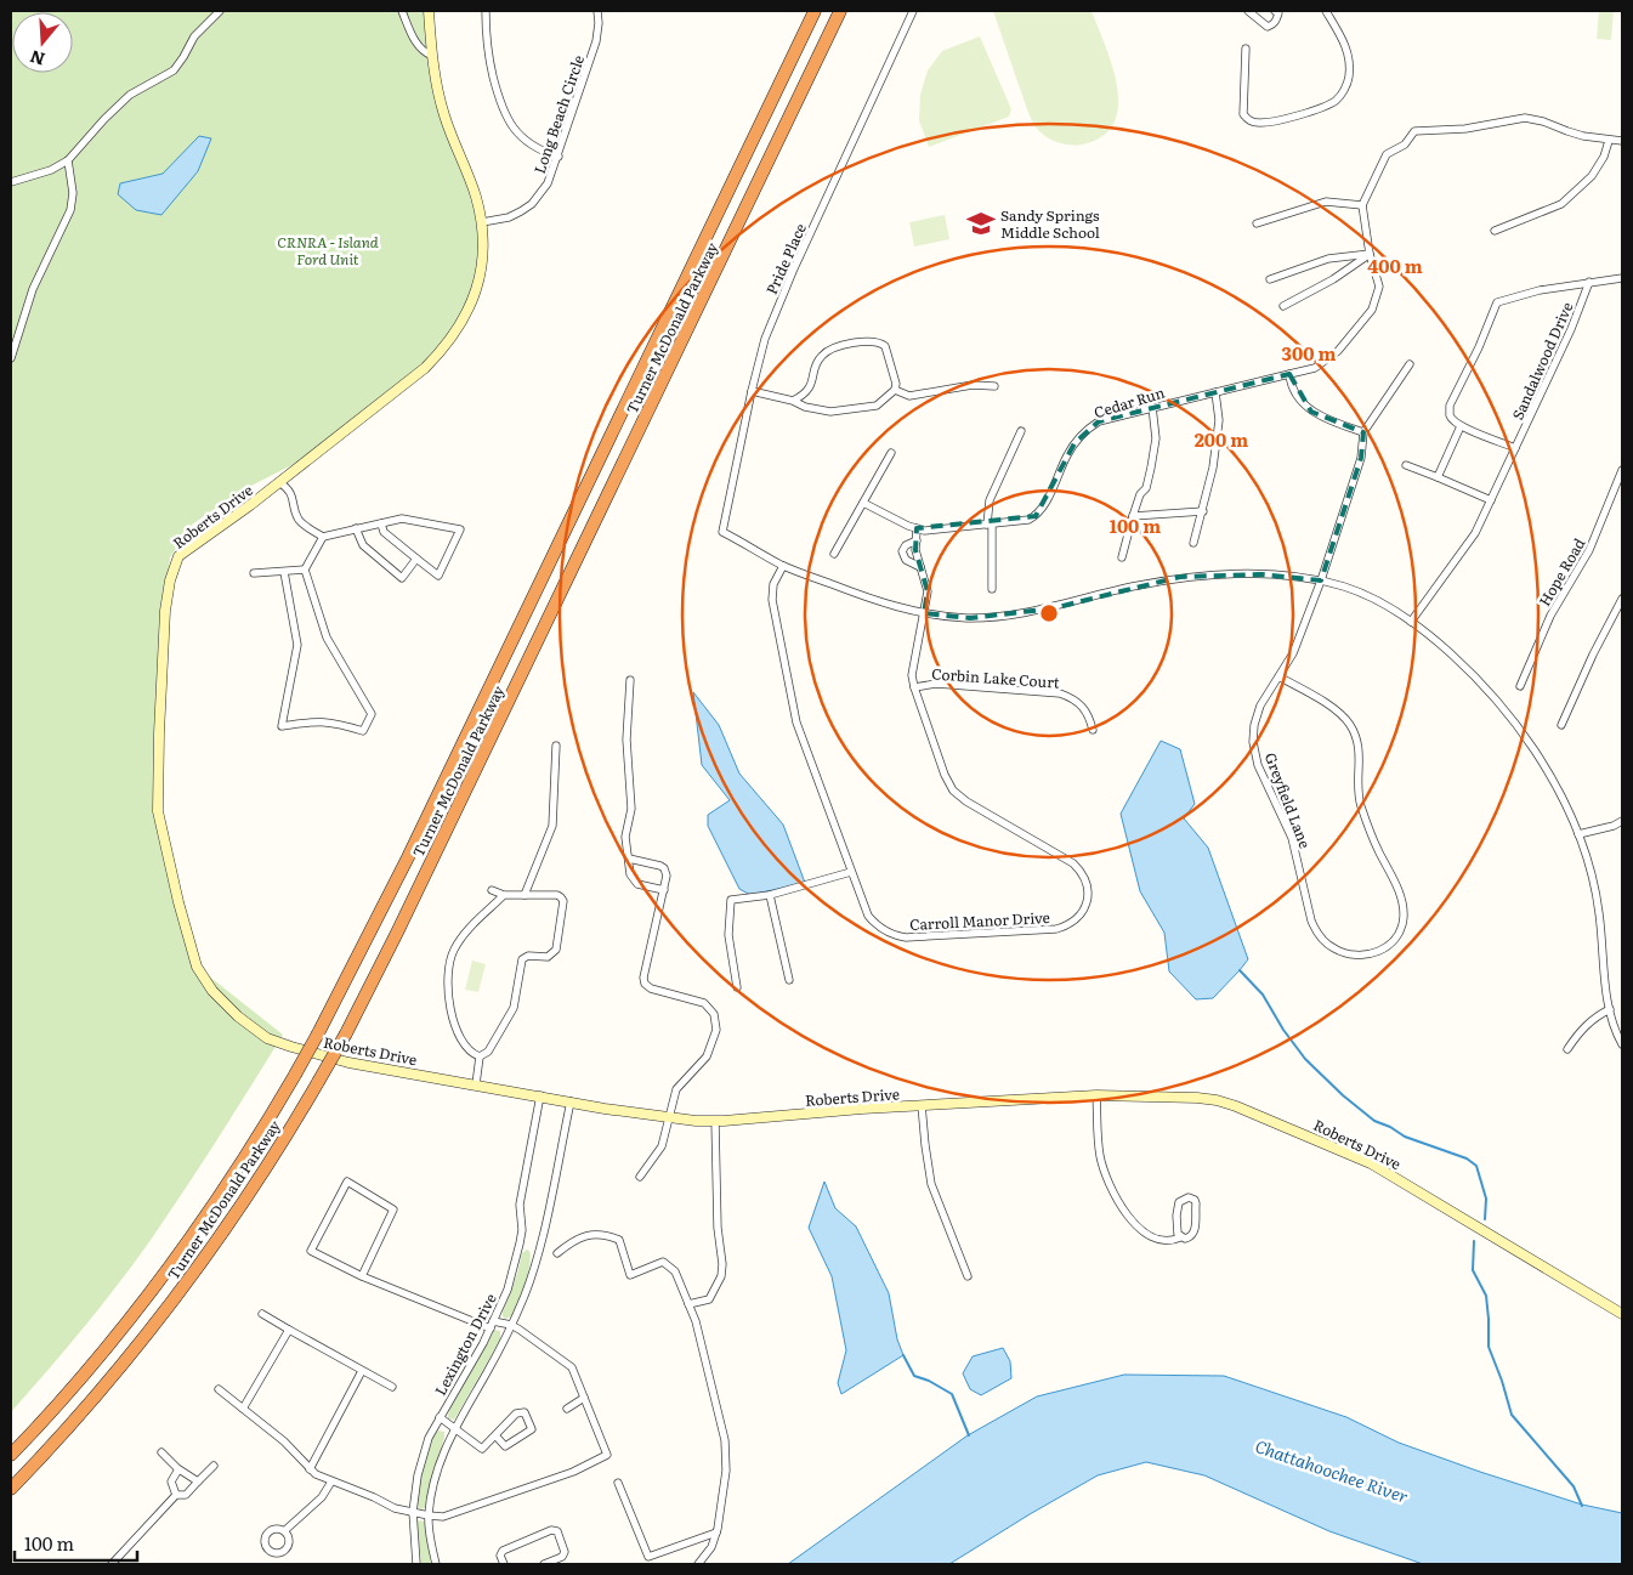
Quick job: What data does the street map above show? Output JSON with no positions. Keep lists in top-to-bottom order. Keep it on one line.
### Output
{"streets":{"highway":["Turner McDonald Parkway"],"street":["Long Beach Circle","Pride Place","Sandalwood Drive","Cedar Run","Roberts Drive","Hope Road","Corbin Lake Court","Greyfield Lane","Carroll Manor Drive","Lexington Drive"]},"crossings":[["Long Beach Circle","Roberts Drive"],["Pride Place","Carroll Manor Drive"],["Roberts Drive","Lexington Drive"],["Corbin Lake Court","Carroll Manor Drive"]],"water":["Chattahoochee River"],"parks":["CRNRA - Island Ford Unit"],"places":{"school or university":["Sandy Springs Middle School"]},"scale_bar":"100 m","north":"bottom","rings":["400 m","300 m","200 m","100 m"]}
